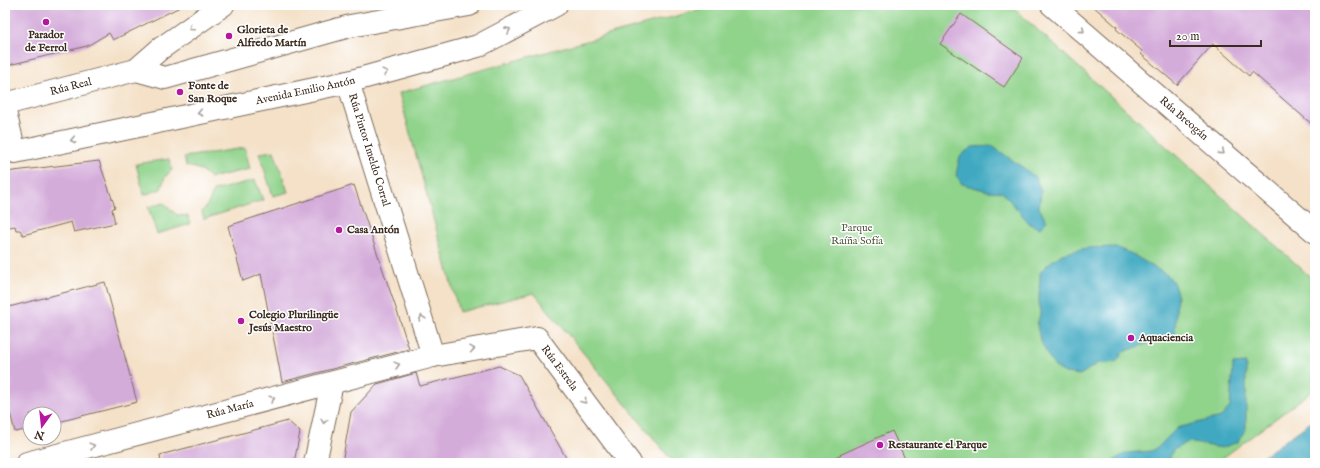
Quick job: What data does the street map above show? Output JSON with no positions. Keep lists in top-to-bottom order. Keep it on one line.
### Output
{"streets":{"street":["Rúa Real","Avenida Emilio Antón","Rúa Breogán","Rúa Pintor Imeldo Corral","Rúa Estrela","Rúa María"]},"crossings":[["Avenida Emilio Antón","Rúa Pintor Imeldo Corral"],["Rúa Pintor Imeldo Corral","Rúa Estrela"],["Rúa Pintor Imeldo Corral","Rúa María"],["Rúa Estrela","Rúa María"]],"one_way":["Rúa Breogán","Rúa Pintor Imeldo Corral","Rúa Estrela","Rúa María"],"parks":["Parque Raíña Sofía"],"places":["Parador de Ferrol","Glorieta de Alfredo Martín","Fonte de San Roque","Casa Antón","Colegio Plurilingüe Jesús Maestro","Aquaciencia","Restaurante el Parque"],"scale_bar":"20 m","north":"bottom"}
